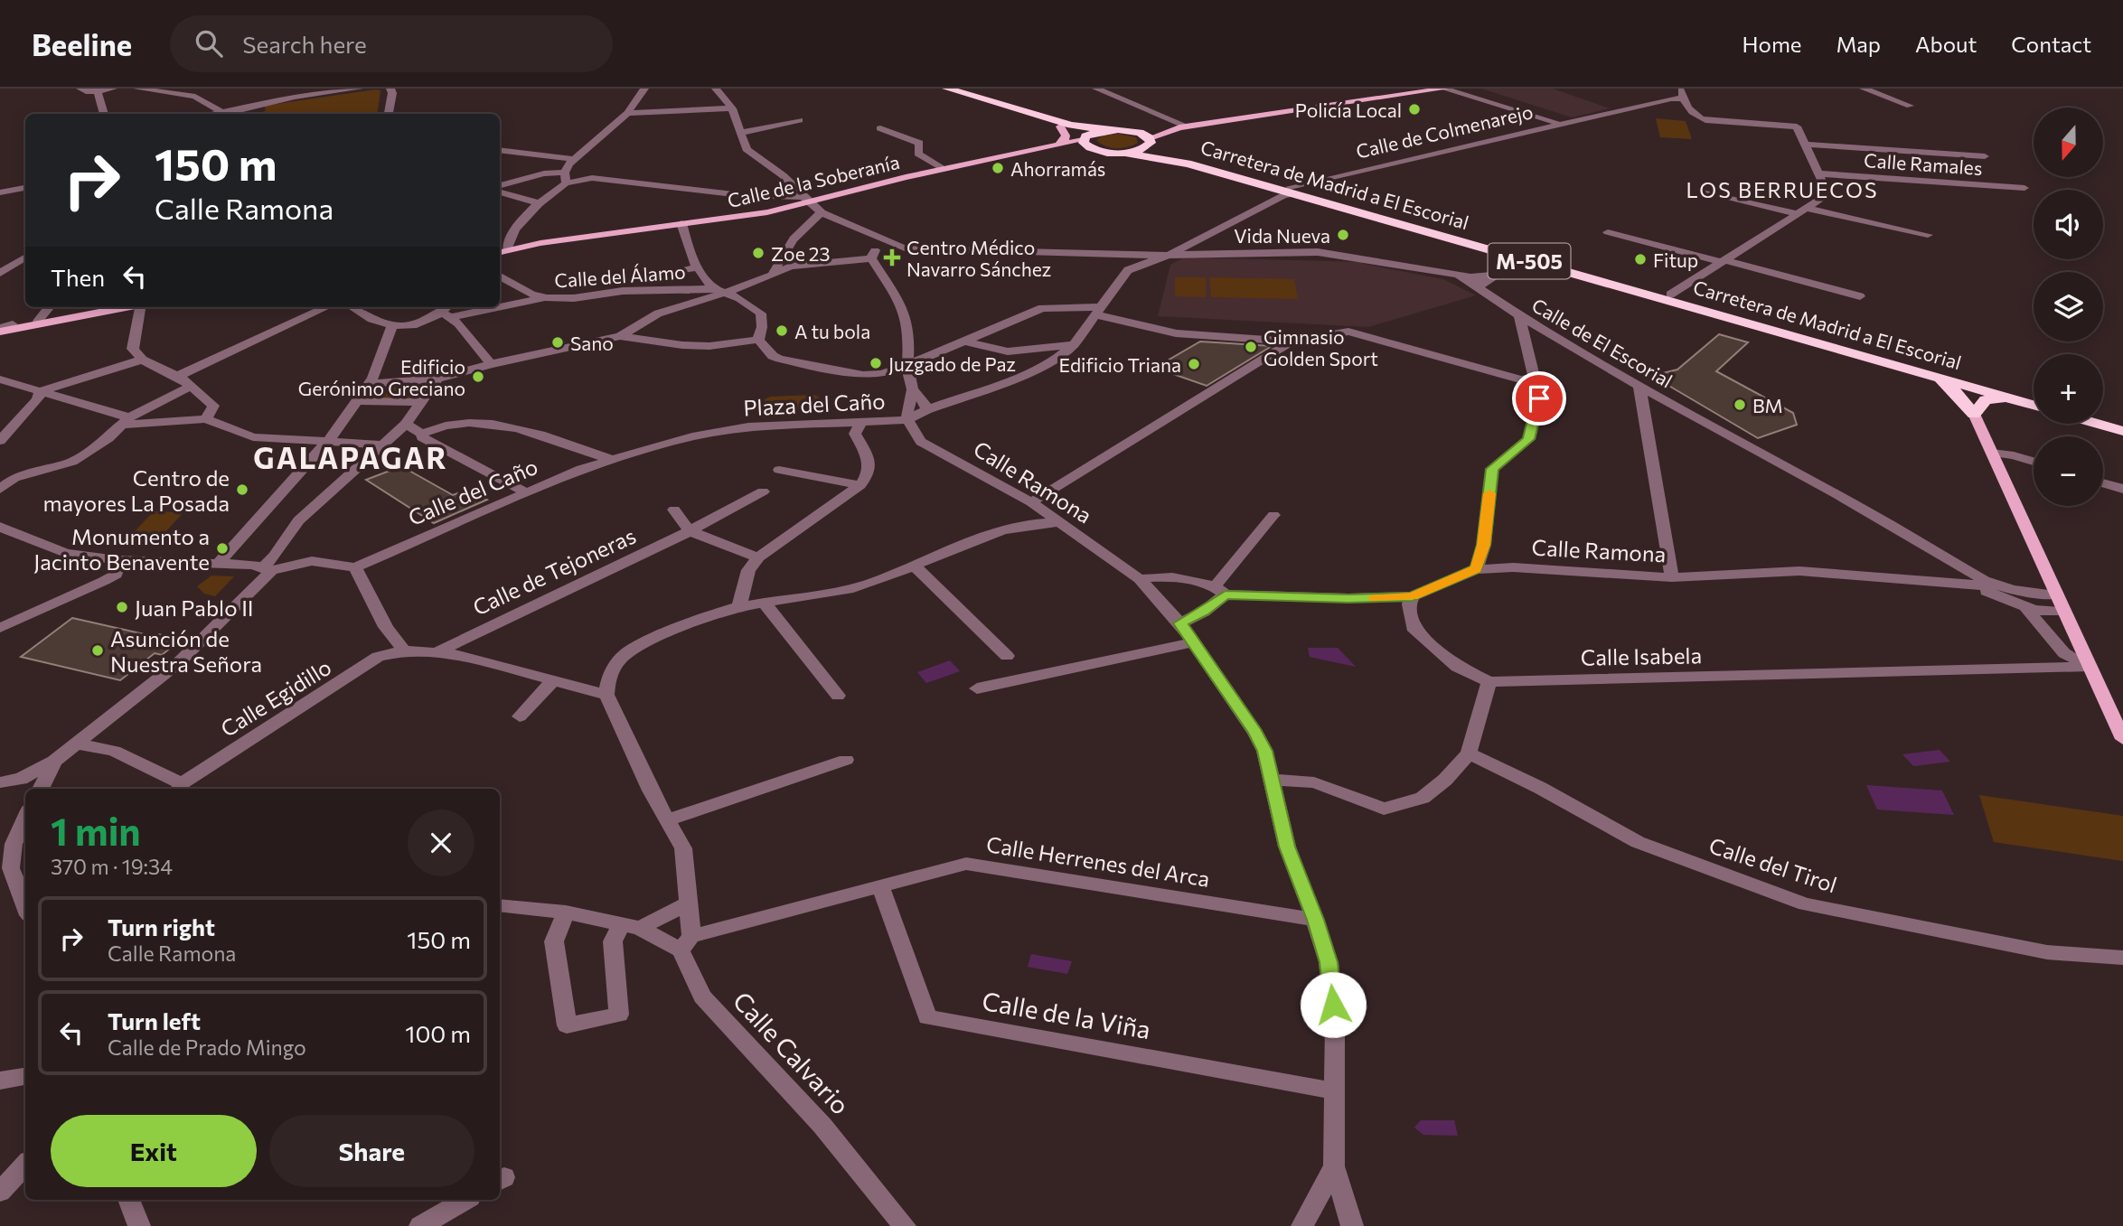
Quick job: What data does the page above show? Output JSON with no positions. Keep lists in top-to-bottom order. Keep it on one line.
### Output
{"streets":{"highway":["Carretera de Madrid a El Escorial","M-505"],"main road":["Calle de la Soberanía"],"street":["Calle de Colmenarejo","Calle Ramales","Calle del Álamo","Calle de El Escorial","Plaza del Caño","Calle Ramona","Calle del Caño","Calle de Tejoneras","Calle Isabela","Calle Egidillo","Calle Herrenes del Arca","Calle del Tirol","Calle de la Viña","Calle Calvario"]},"crossings":[["Calle de Colmenarejo","Carretera de Madrid a El Escorial"],["Calle de Colmenarejo","Calle de El Escorial"],["Calle de la Soberanía","M-505"],["Carretera de Madrid a El Escorial","M-505"],["Calle de El Escorial","Calle Ramona"],["Plaza del Caño","Calle Ramona"],["Plaza del Caño","Calle del Caño"],["Calle Ramona","Calle Isabela"],["Calle Ramona","Calle Herrenes del Arca"],["Calle Ramona","Calle de la Viña"],["Calle Herrenes del Arca","Calle de la Viña"],["Calle Herrenes del Arca","Calle Calvario"]],"districts":["LOS BERRUECOS","GALAPAGAR"],"places":{"other":["Policía Local","Ahorramás","Vida Nueva","Zoe 23","Fitup","A tu bola","Sano","Gimnasio Golden Sport","Juzgado de Paz","Edificio Triana","Edificio Gerónimo Greciano","BM","Centro de mayores La Posada","Monumento a Jacinto Benavente","Juan Pablo II","Asunción de Nuestra Señora"],"health":["Centro Médico Navarro Sánchez"]},"north":"bottom","page":{"header":"Beeline","search":"Search here","nav":["Home","Map","About","Contact"],"map_buttons":["+","−"],"turn":["150 m","Calle Ramona"],"then":"Then","heading":["1 min","370 m · 19:34"],"list":[{"name":"Turn right","note":"Calle Ramona","value":"150 m"},{"name":"Turn left","note":"Calle de Prado Mingo","value":"100 m"}],"buttons":["Exit","Share"]}}
